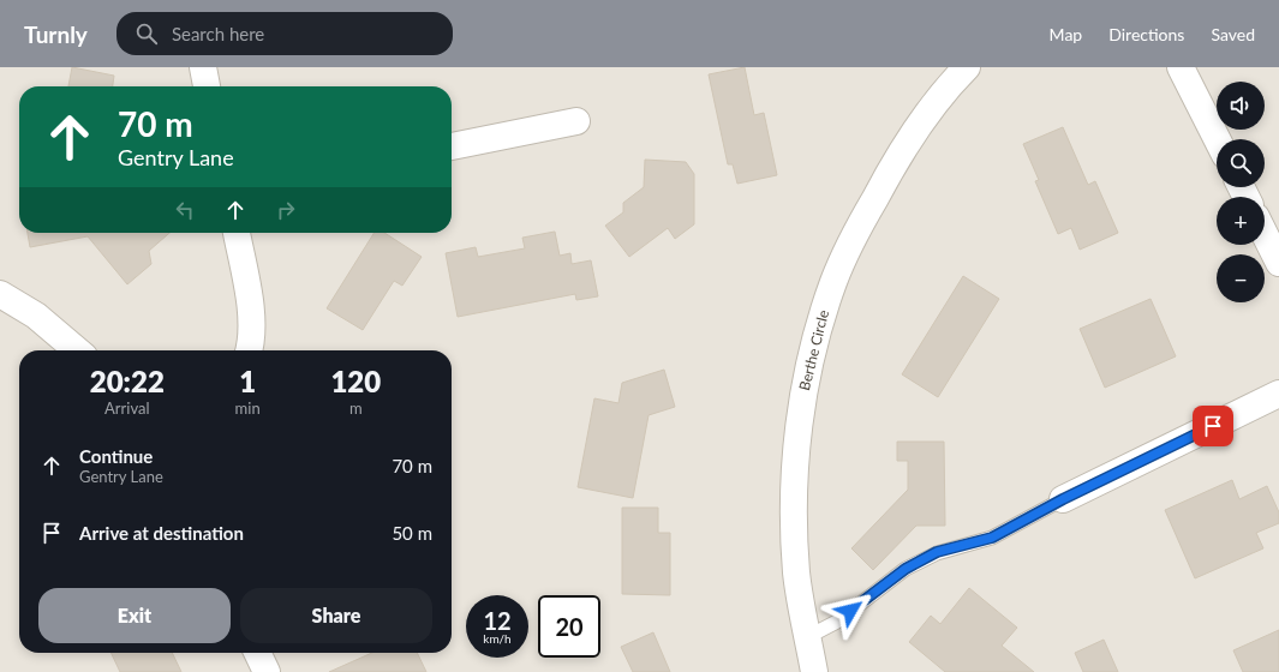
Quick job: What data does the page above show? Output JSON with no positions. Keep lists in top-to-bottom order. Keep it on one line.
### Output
{"streets":{"street":["Berthe Circle"]},"page":{"header":"Turnly","search":"Search here","nav":["Map","Directions","Saved"],"map_buttons":["+","−"],"turn":["70 m","Gentry Lane"],"eta":["20:22","Arrival","1","min","120","m"],"list":[{"name":"Continue","note":"Gentry Lane","value":"70 m"},{"name":"Arrive at destination","value":"50 m"}],"buttons":["Exit","Share"],"speed":"12 km/h","limit":"20"}}
